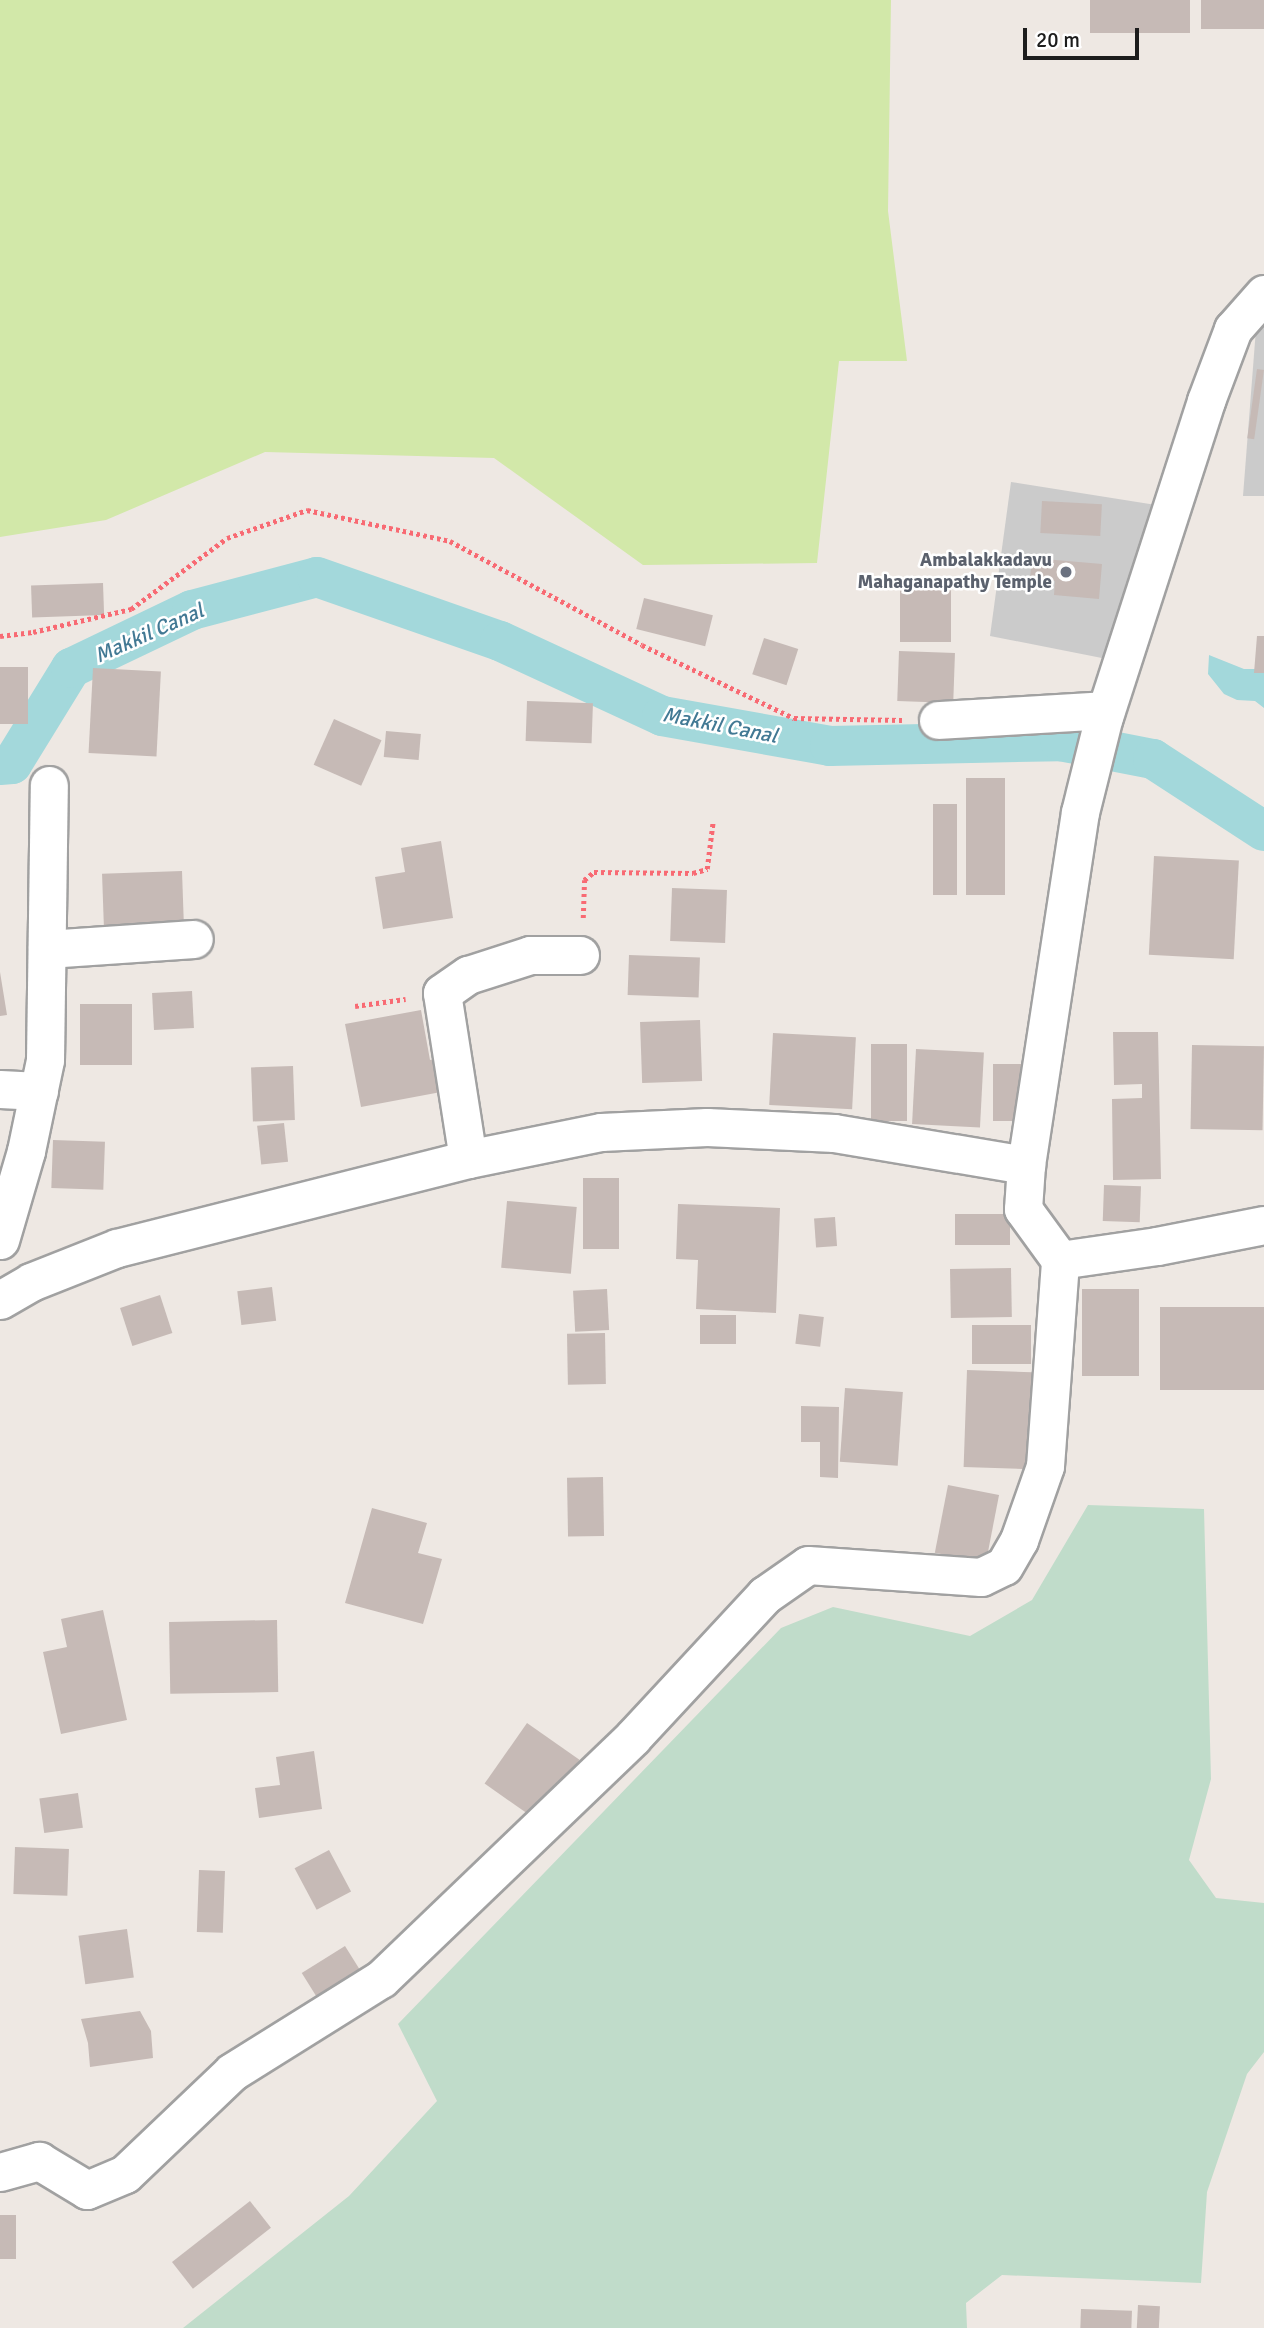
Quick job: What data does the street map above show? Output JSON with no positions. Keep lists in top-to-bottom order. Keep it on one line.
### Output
{"water":["Makkil Canal"],"places":["Ambalakkadavu Mahaganapathy Temple"],"scale_bar":"20 m"}
